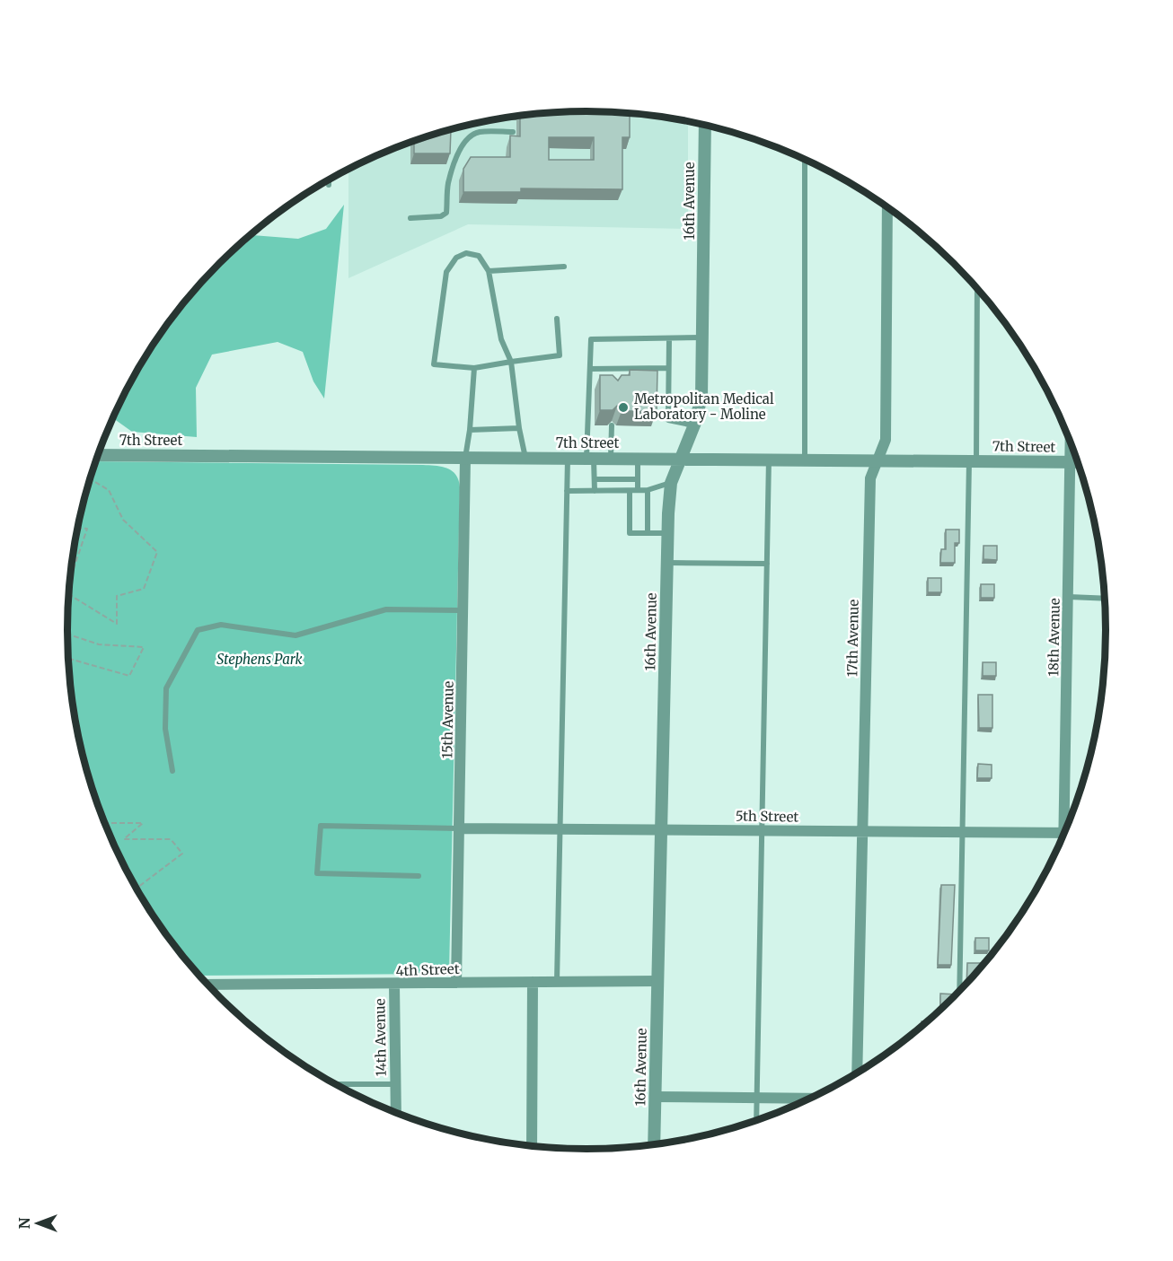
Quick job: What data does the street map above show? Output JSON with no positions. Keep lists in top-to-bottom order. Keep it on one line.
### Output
{"streets":{"street":["16th Avenue","7th Street","18th Avenue","17th Avenue","15th Avenue","5th Street","4th Street","14th Avenue"]},"crossings":[["16th Avenue","7th Street"],["16th Avenue","5th Street"],["16th Avenue","4th Street"],["7th Street","18th Avenue"],["7th Street","17th Avenue"],["7th Street","15th Avenue"],["17th Avenue","5th Street"],["15th Avenue","5th Street"],["15th Avenue","4th Street"],["4th Street","14th Avenue"]],"parks":["Stephens Park"],"places":["Metropolitan Medical Laboratory - Moline"],"north":"left"}
